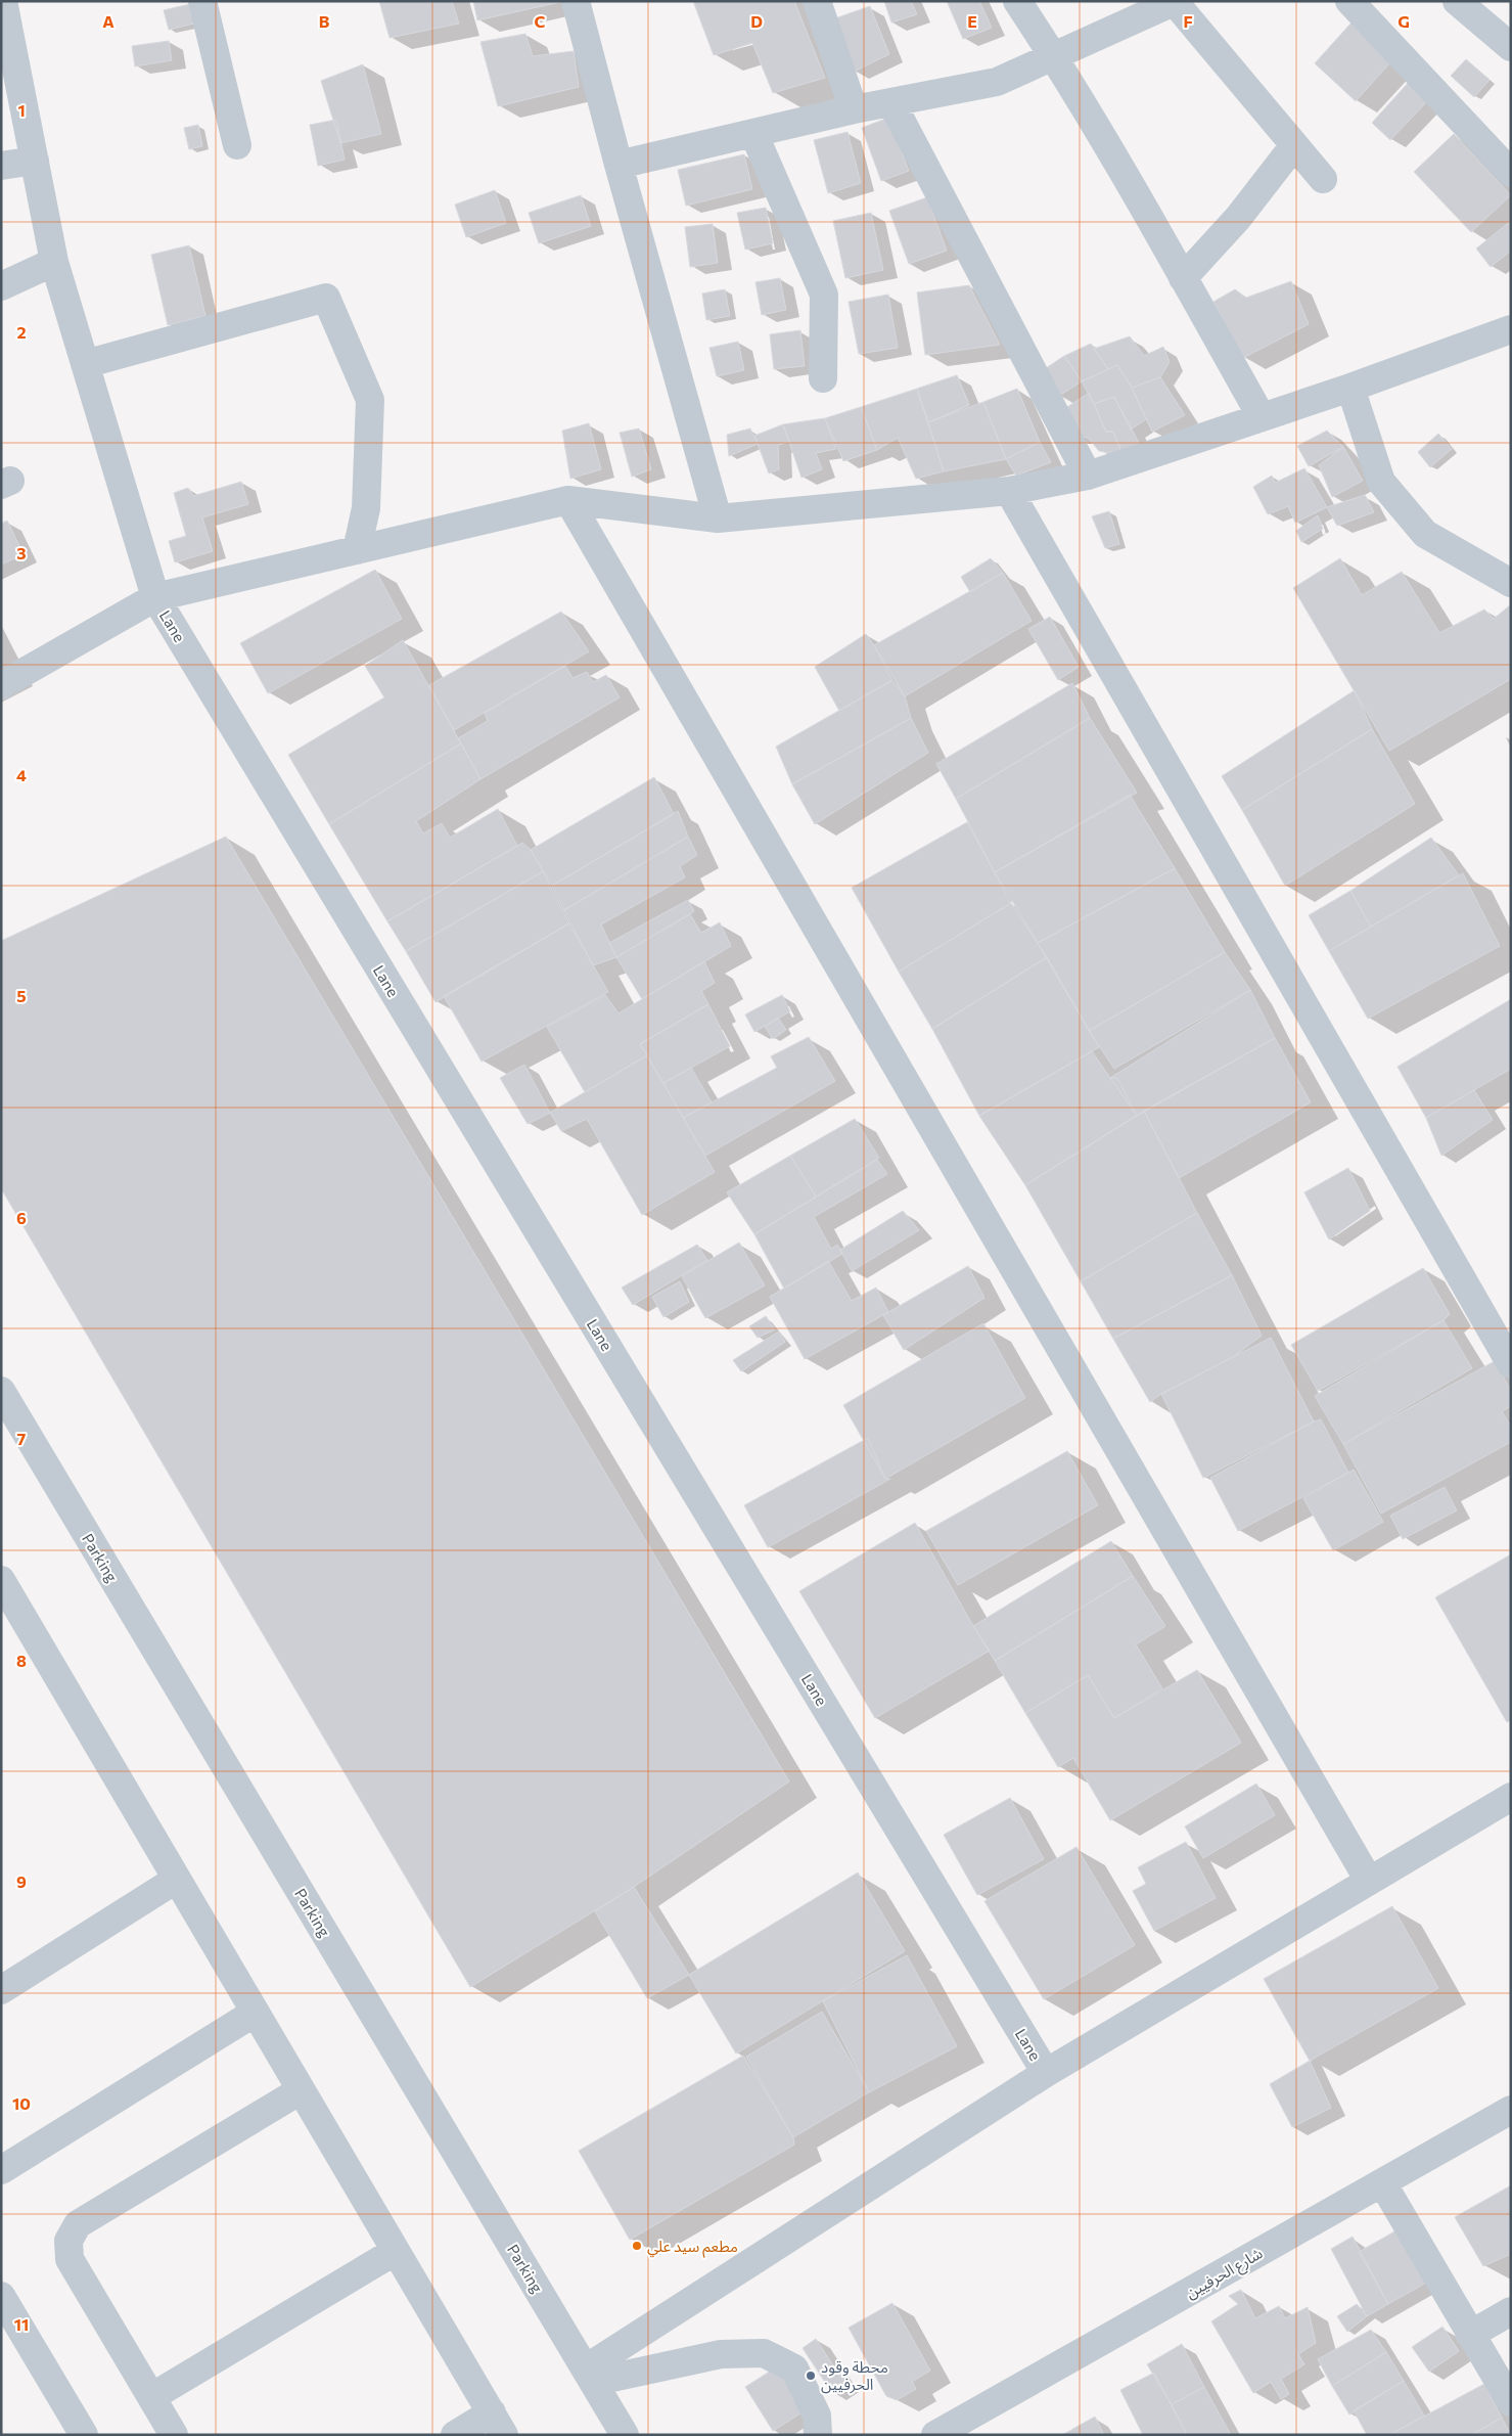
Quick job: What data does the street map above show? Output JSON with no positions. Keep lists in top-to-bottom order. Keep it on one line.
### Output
{"streets":{"street":["Lane","Parking","شارع الحرفيين"]},"places":["مطعم سيد علي","محطة وقود الحرفيين"],"grid":{"columns":["A","B","C","D","E","F","G"],"rows":["1","2","3","4","5","6","7","8","9","10","11"]}}
